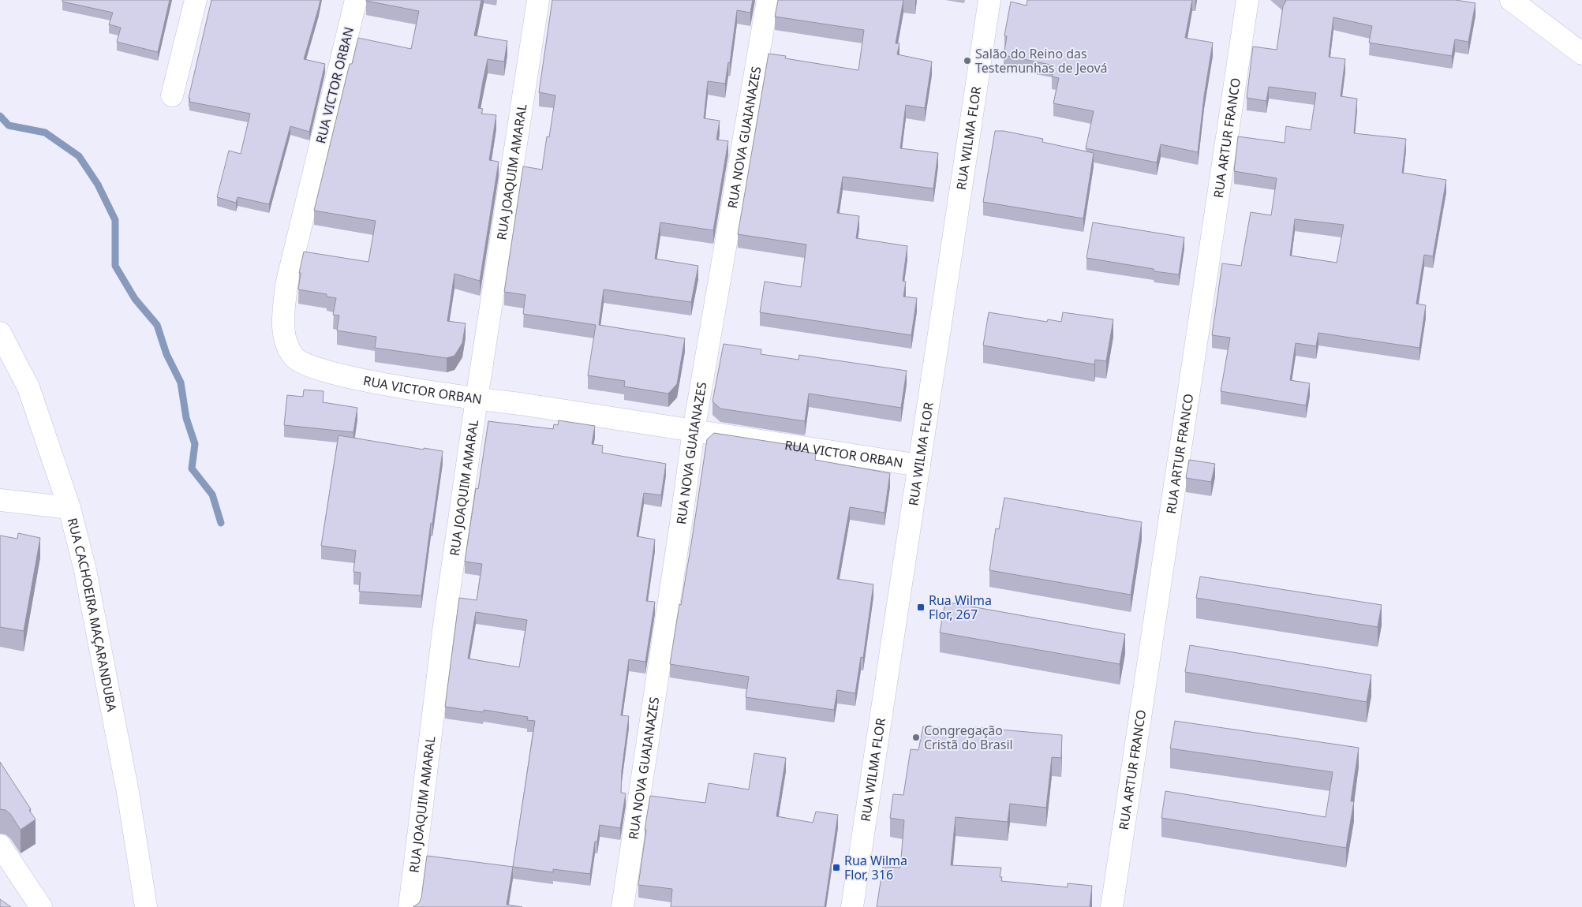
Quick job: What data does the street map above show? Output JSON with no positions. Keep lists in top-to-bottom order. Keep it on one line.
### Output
{"streets":{"street":["RUA VICTOR ORBAN","RUA ARTUR FRANCO","RUA NOVA GUAIANAZES","RUA WILMA FLOR","RUA JOAQUIM AMARAL","RUA CACHOEIRA MAÇARANDUBA"]},"crossings":[["RUA VICTOR ORBAN","RUA NOVA GUAIANAZES"],["RUA VICTOR ORBAN","RUA WILMA FLOR"],["RUA VICTOR ORBAN","RUA JOAQUIM AMARAL"]],"places":{"other":["Salão do Reino das Testemunhas de Jeová","Congregação Cristã do Brasil"],"transit":["Rua Wilma Flor, 267","Rua Wilma Flor, 316"]}}
